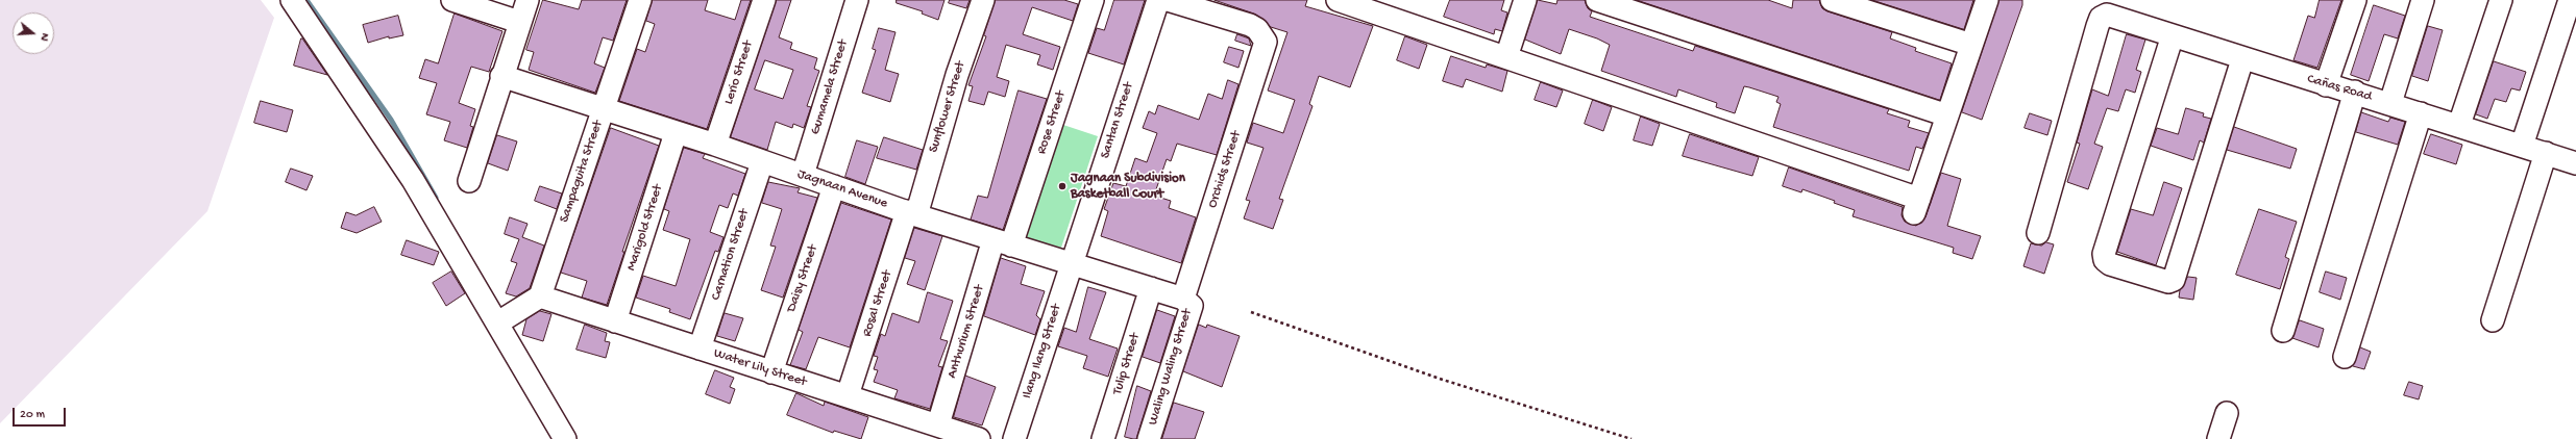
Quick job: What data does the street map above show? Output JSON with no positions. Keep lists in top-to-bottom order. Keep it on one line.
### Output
{"streets":{"street":["Lerio Street","Gumamela Street","Cañas Road","Sunflower Street","Santan Street","Rose Street","Orchids Street","Sampaguita Street","Jagnaan Avenue","Marigold Street","Carnation Street","Daisy Street","Rosal Street","Anthurium Street","Ilang Ilang Street","Tulip Street","Waling Waling Street","Water Lily Street"]},"crossings":[["Lerio Street","Jagnaan Avenue"],["Gumamela Street","Jagnaan Avenue"],["Sunflower Street","Jagnaan Avenue"],["Sunflower Street","Rosal Street"],["Santan Street","Jagnaan Avenue"],["Santan Street","Ilang Ilang Street"],["Rose Street","Jagnaan Avenue"],["Rose Street","Anthurium Street"],["Orchids Street","Jagnaan Avenue"],["Orchids Street","Waling Waling Street"],["Sampaguita Street","Jagnaan Avenue"],["Sampaguita Street","Water Lily Street"],["Jagnaan Avenue","Marigold Street"],["Jagnaan Avenue","Carnation Street"],["Jagnaan Avenue","Daisy Street"],["Jagnaan Avenue","Rosal Street"],["Jagnaan Avenue","Anthurium Street"],["Jagnaan Avenue","Ilang Ilang Street"],["Jagnaan Avenue","Tulip Street"],["Jagnaan Avenue","Waling Waling Street"],["Marigold Street","Water Lily Street"],["Carnation Street","Water Lily Street"],["Daisy Street","Water Lily Street"],["Rosal Street","Water Lily Street"],["Anthurium Street","Water Lily Street"]],"places":["Jagnaan Subdivision Basketball Court"],"scale_bar":"20 m","north":"right"}
